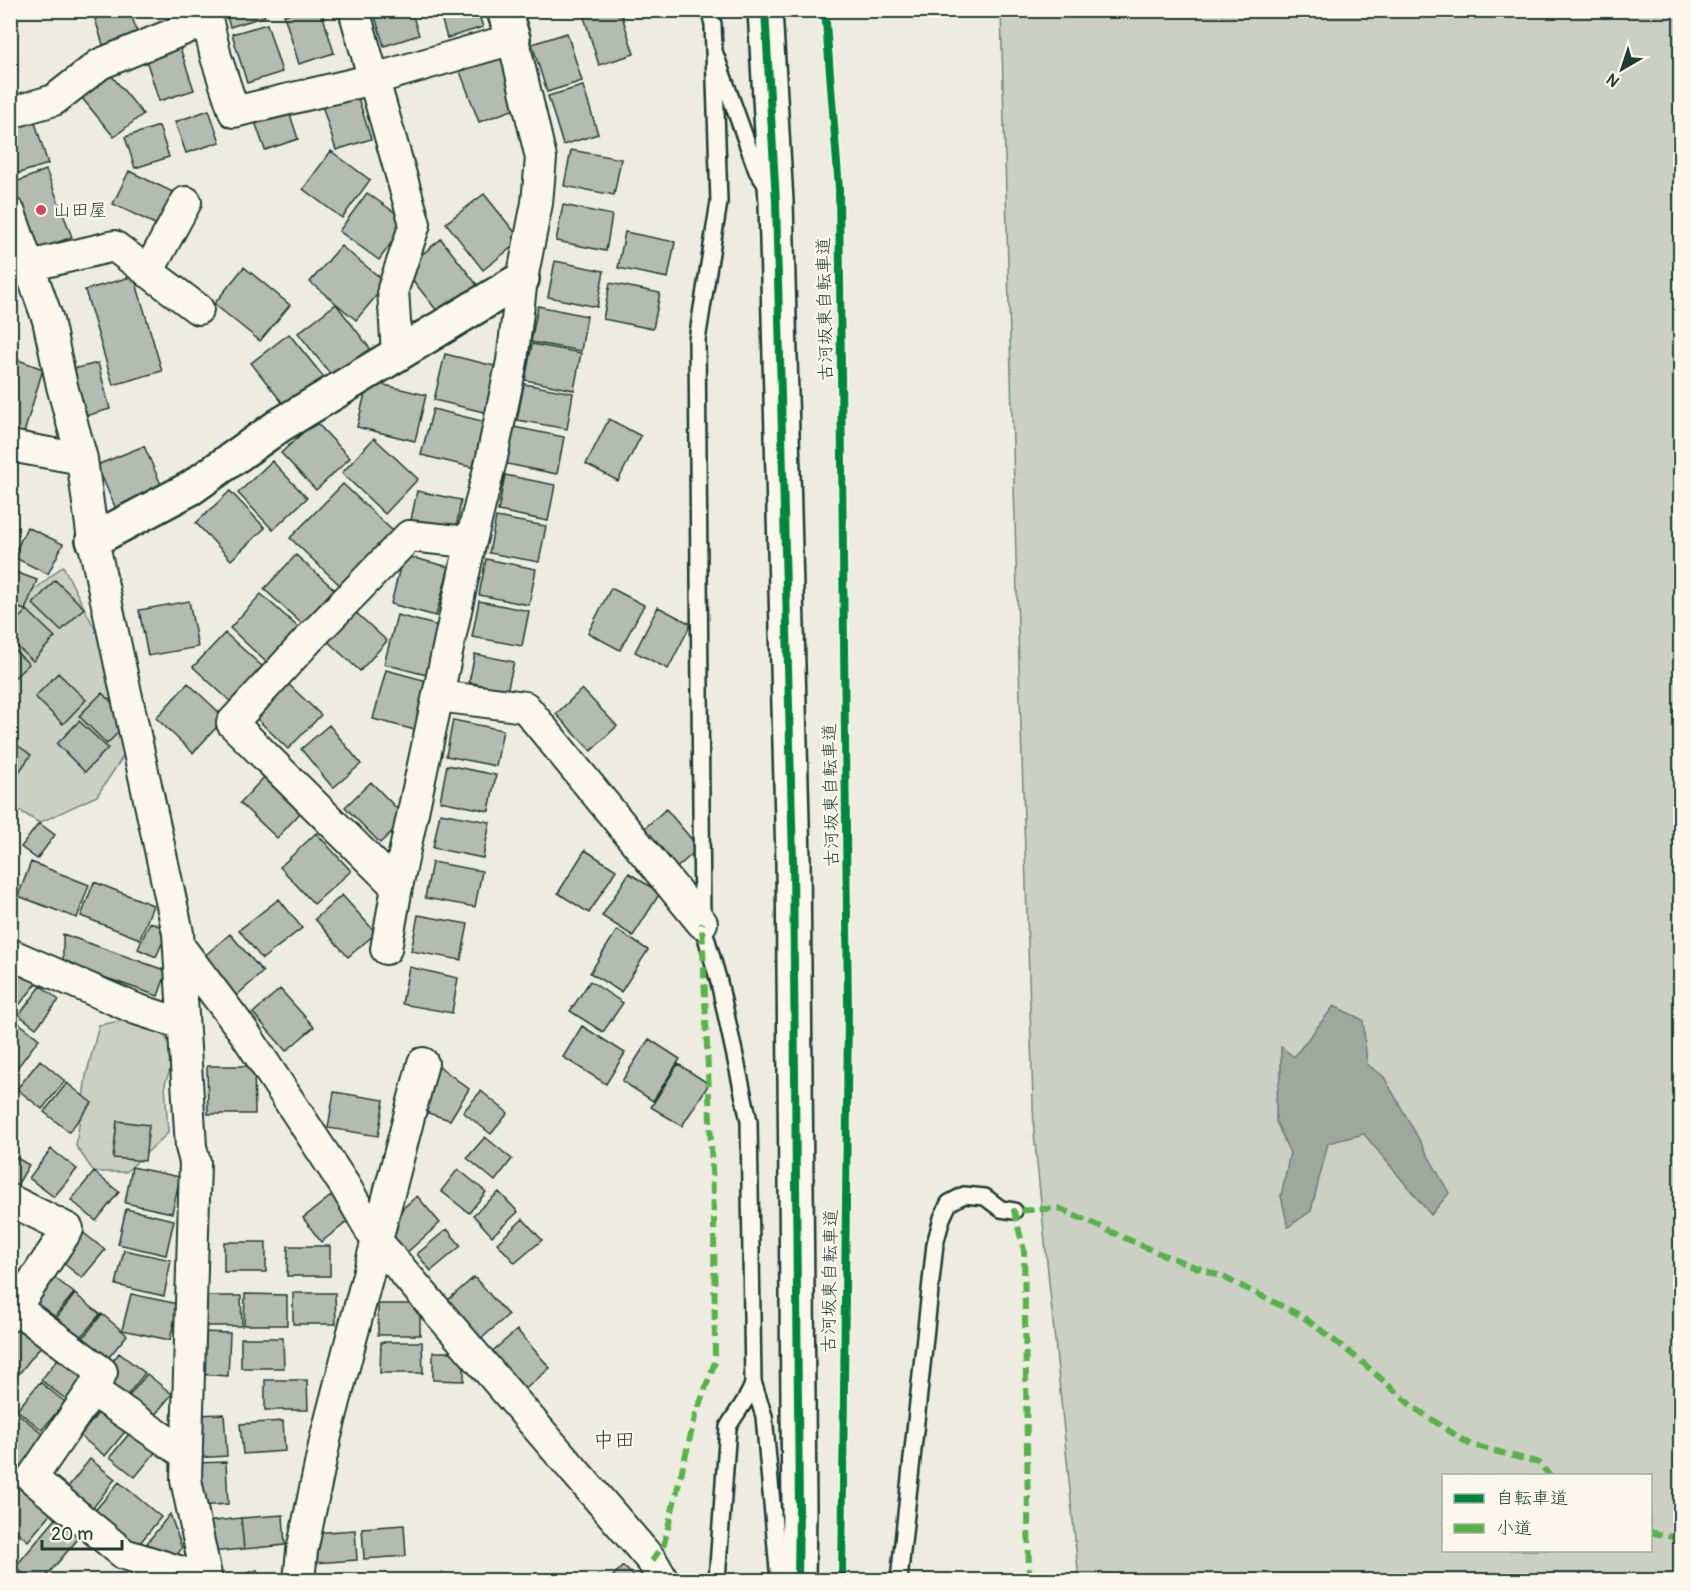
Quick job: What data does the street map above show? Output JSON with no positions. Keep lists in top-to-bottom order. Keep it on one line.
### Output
{"streets":{"cycle path":["古河坂東自転車道"]},"districts":["中田"],"places":["山田屋"],"legend":["自転車道","小道"],"scale_bar":"20 m","north":"bottom left"}
